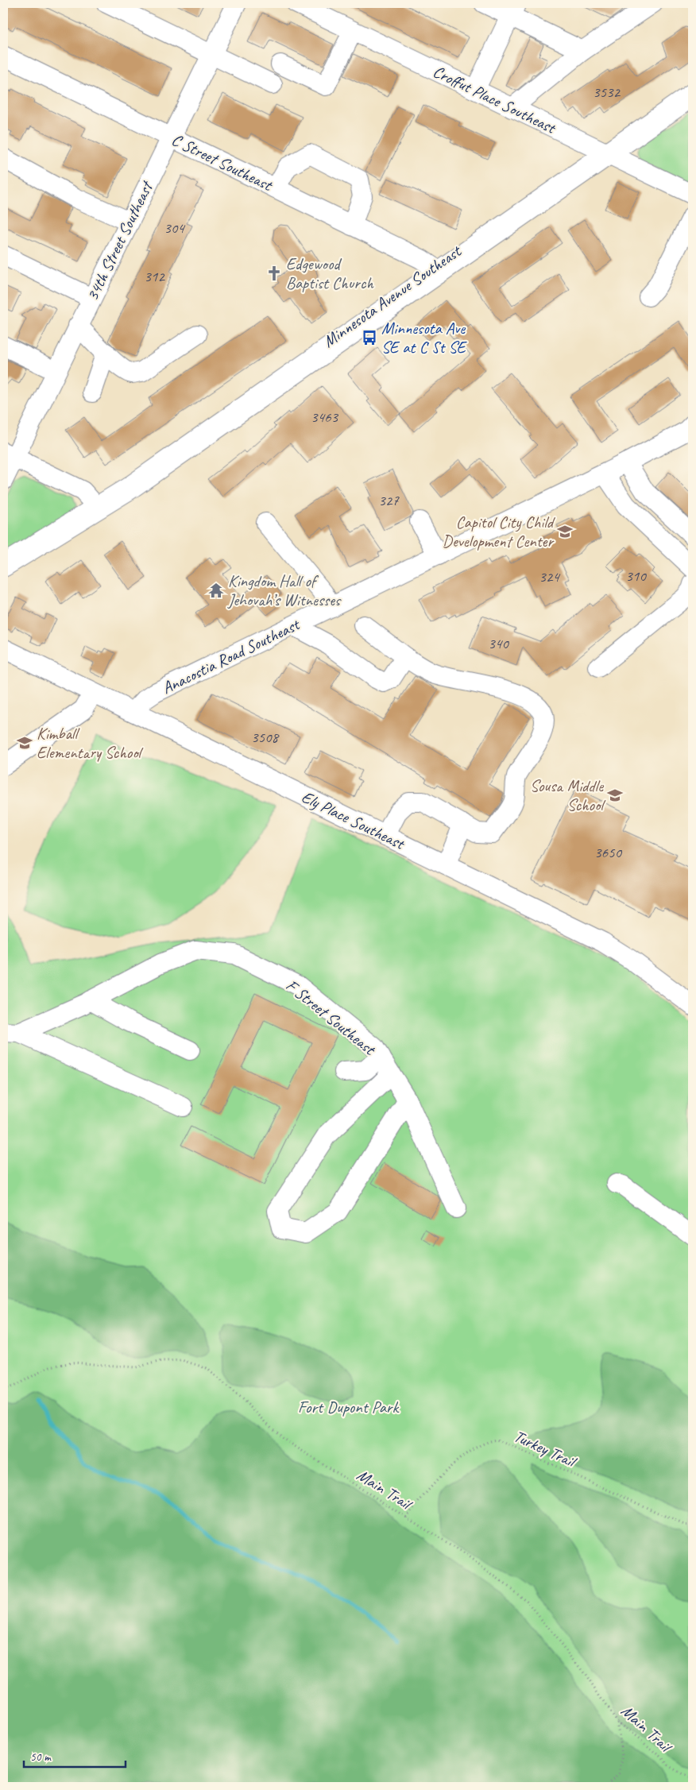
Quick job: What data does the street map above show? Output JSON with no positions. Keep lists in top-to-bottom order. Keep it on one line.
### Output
{"streets":{"main road":["Minnesota Avenue Southeast"],"street":["Croffut Place Southeast","C Street Southeast","34th Street Southeast","Anacostia Road Southeast","Ely Place Southeast","F Street Southeast"],"path":["Turkey Trail","Main Trail"]},"crossings":[["Croffut Place Southeast","Minnesota Avenue Southeast"],["C Street Southeast","34th Street Southeast"],["C Street Southeast","Minnesota Avenue Southeast"],["Anacostia Road Southeast","Ely Place Southeast"],["Turkey Trail","Main Trail"]],"parks":["Fort Dupont Park"],"places":{"church":["Edgewood Baptist Church"],"bus stop":["Minnesota Ave SE at C St SE"],"school or university":["Capitol City Child Development Center","Kimball Elementary School","Sousa Middle School"],"temple":["Kingdom Hall of Jehovah’s Witnesses"]},"house_numbers":["3532","304","312","3463","327","310","324","340","3508","3650"],"scale_bar":"50 m"}
